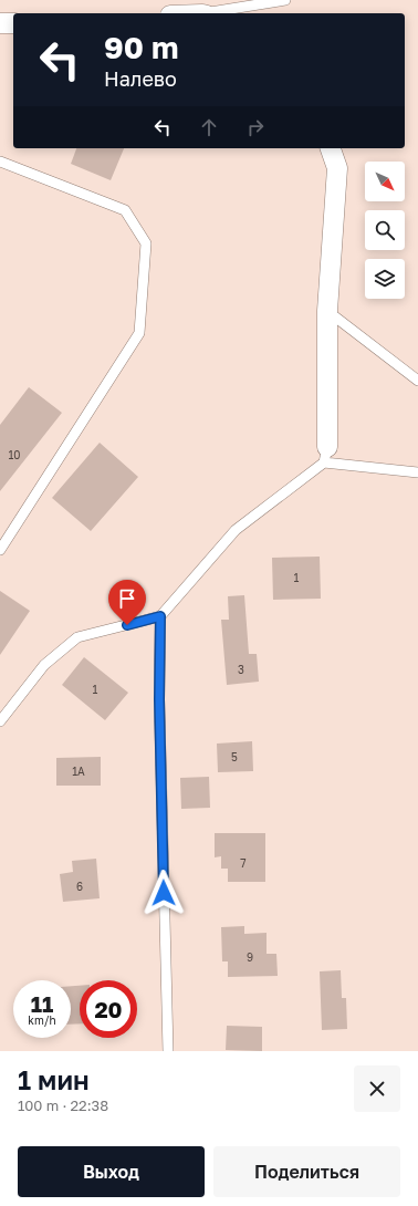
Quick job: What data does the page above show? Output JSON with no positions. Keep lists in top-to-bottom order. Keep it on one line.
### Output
{"house_numbers":["10","1","3","1","5","1А","7","6","9"],"north":"bottom right","page":{"turn":["90 m","Налево"],"speed":"11 km/h","limit":"20","heading":["1 мин","100 m · 22:38"],"buttons":["Выход","Поделиться"]}}
